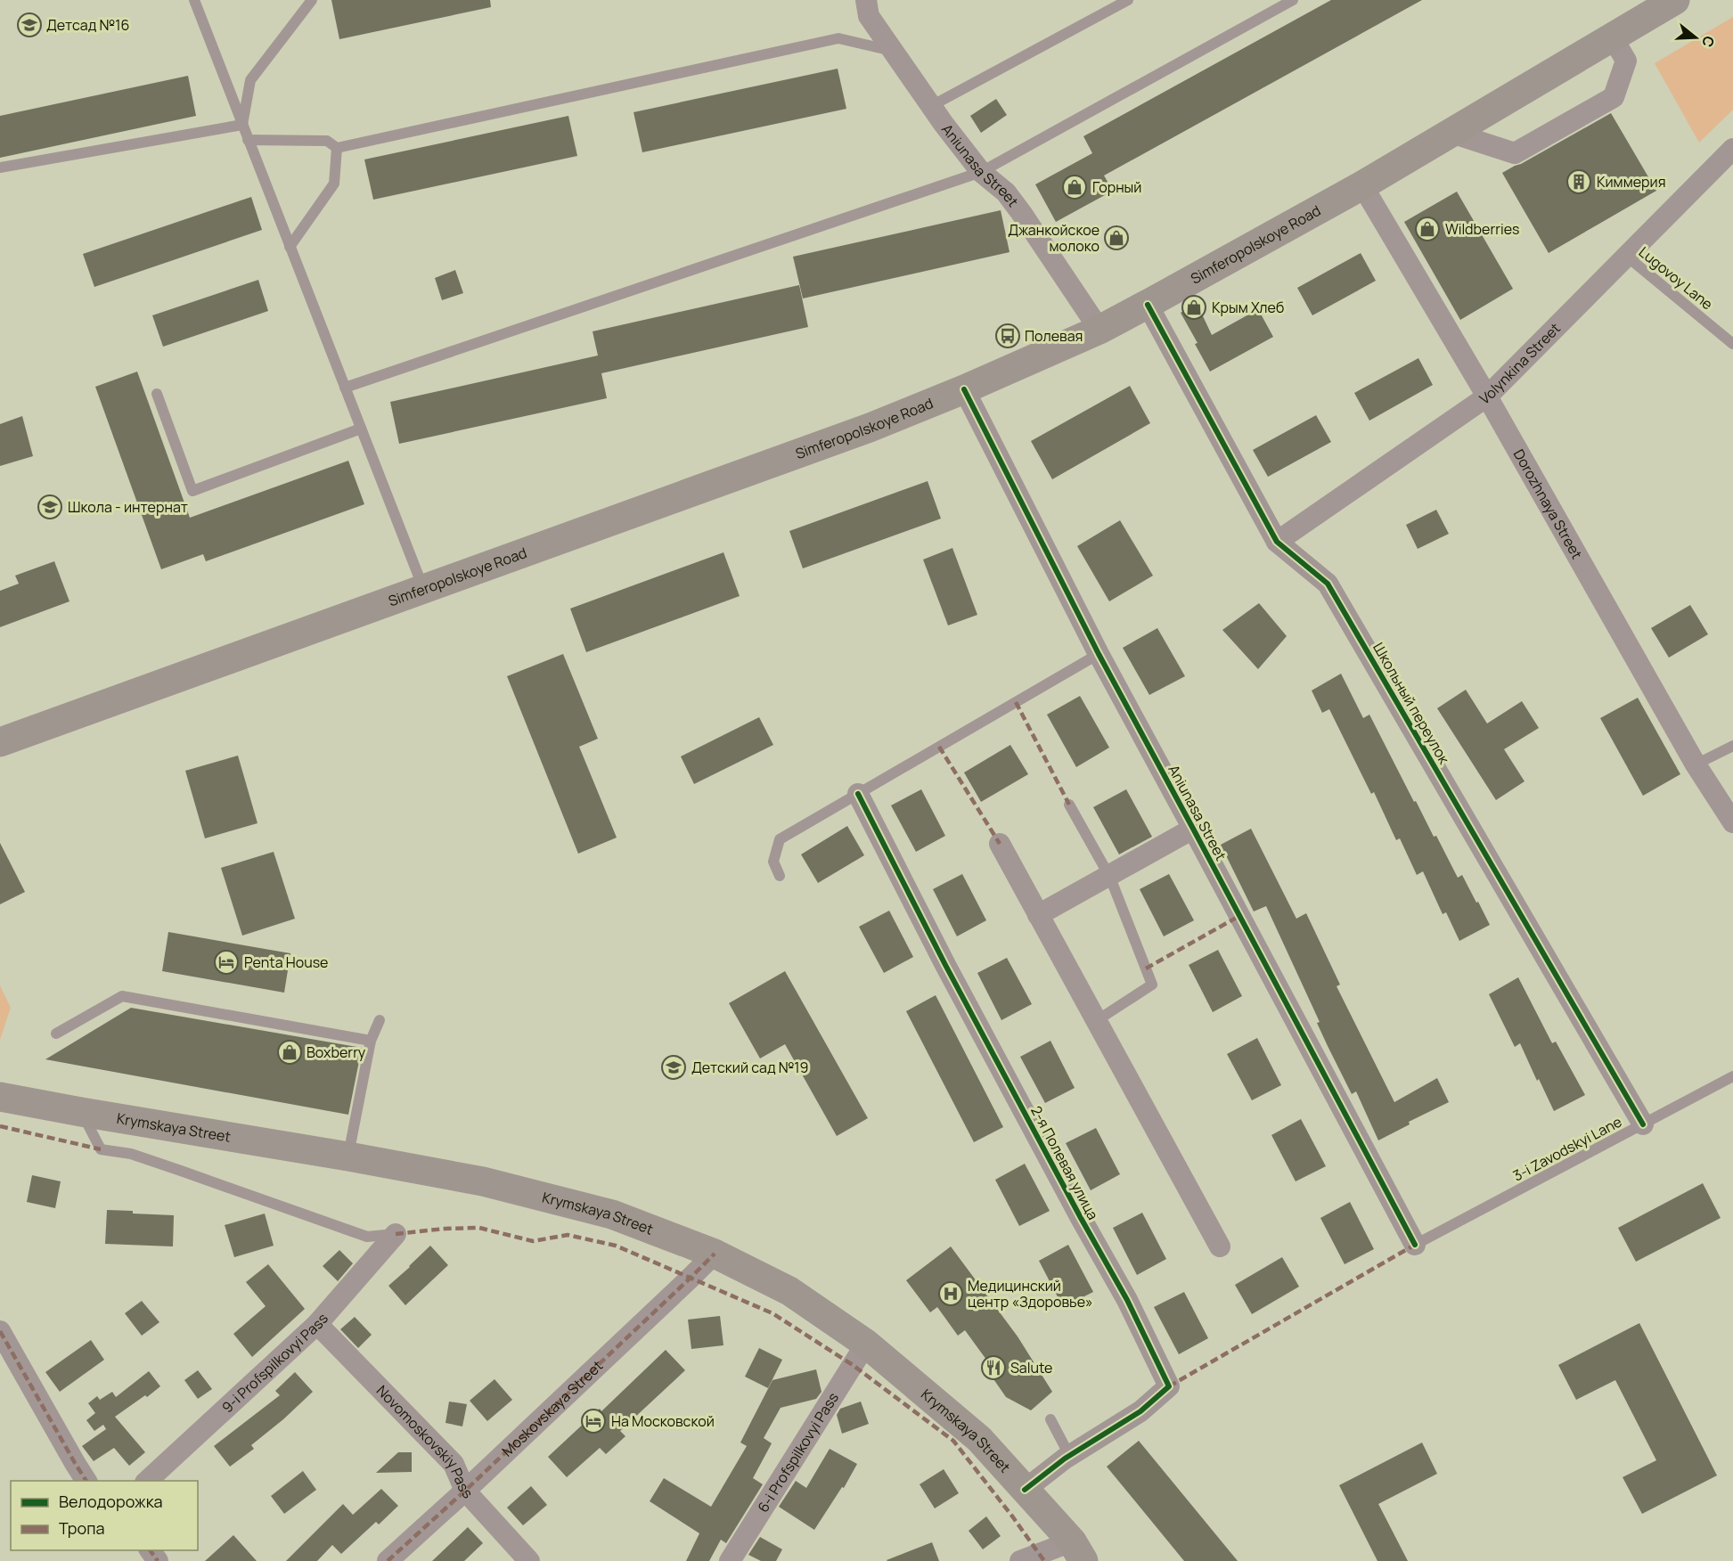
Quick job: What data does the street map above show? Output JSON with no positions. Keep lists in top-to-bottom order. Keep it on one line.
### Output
{"streets":{"main road":["Simferopolskoye Road","Krymskaya Street"],"street":["Aniunasa Street","Volynkina Street","Dorozhnaya Street","Школьный переулок","2-я Полевая улица","9-i Profspilkovyi Pass","Moskovskaya Street","Novomoskovskiy Pass","6-i Profspilkovyi Pass"],"lane":["Lugovoy Lane","3-i Zavodskyi Lane"]},"crossings":[["Aniunasa Street","Simferopolskoye Road"],["Aniunasa Street","3-i Zavodskyi Lane"],["Simferopolskoye Road","Dorozhnaya Street"],["Simferopolskoye Road","Школьный переулок"],["Lugovoy Lane","Volynkina Street"],["Volynkina Street","Dorozhnaya Street"],["Volynkina Street","Школьный переулок"],["Школьный переулок","3-i Zavodskyi Lane"],["Krymskaya Street","2-я Полевая улица"],["Krymskaya Street","Moskovskaya Street"],["Krymskaya Street","6-i Profspilkovyi Pass"],["9-i Profspilkovyi Pass","Novomoskovskiy Pass"],["Moskovskaya Street","Novomoskovskiy Pass"]],"places":{"school or university":["Детсад №16","Школа - интернат","Детский сад №19"],"building":["Киммерия"],"shop":["Горный","Wildberries","Джанкойское молоко","Крым Хлеб","Boxberry"],"bus stop":["Полевая"],"hotel":["Penta House","На Московской"],"hospital":["Медицинский центр «Здоровье»"],"restaurant":["Salute"]},"legend":["Велодорожка","Тропа"],"north":"right"}
